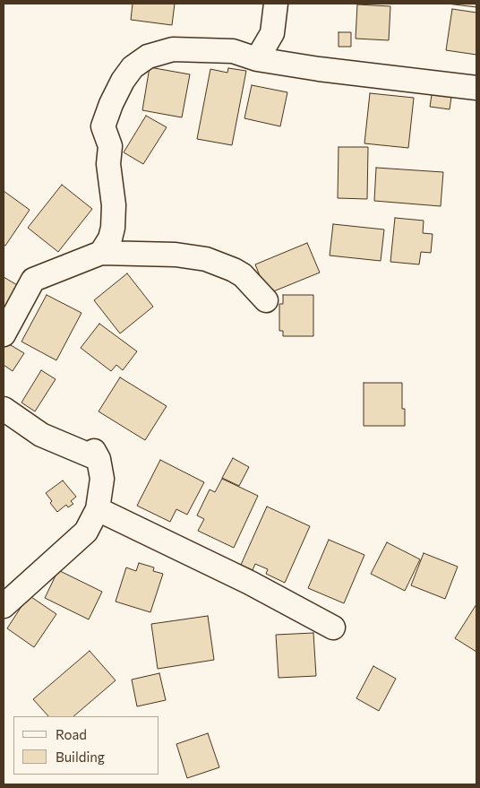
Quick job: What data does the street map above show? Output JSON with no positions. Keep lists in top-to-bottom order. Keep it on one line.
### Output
{"legend":["Road","Building"]}
